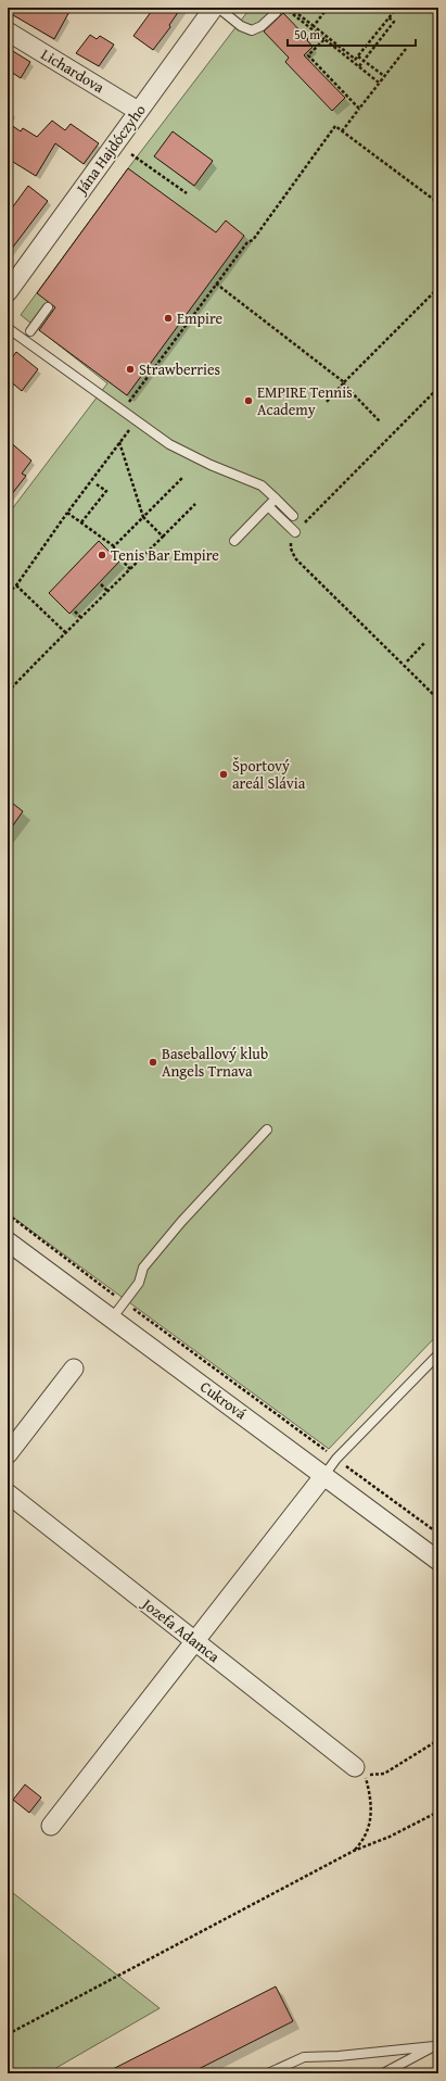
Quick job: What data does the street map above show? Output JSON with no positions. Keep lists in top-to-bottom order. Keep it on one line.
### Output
{"streets":{"street":["Lichardova","Jána Hajdóczyho","Cukrová","Jozefa Adamca"]},"crossings":[["Lichardova","Jána Hajdóczyho"]],"places":["Empire","Strawberries","EMPIRE Tennis Academy","Tenis Bar Empire","Športový areál Slávia","Baseballový klub Angels Trnava"],"scale_bar":"50 m"}
